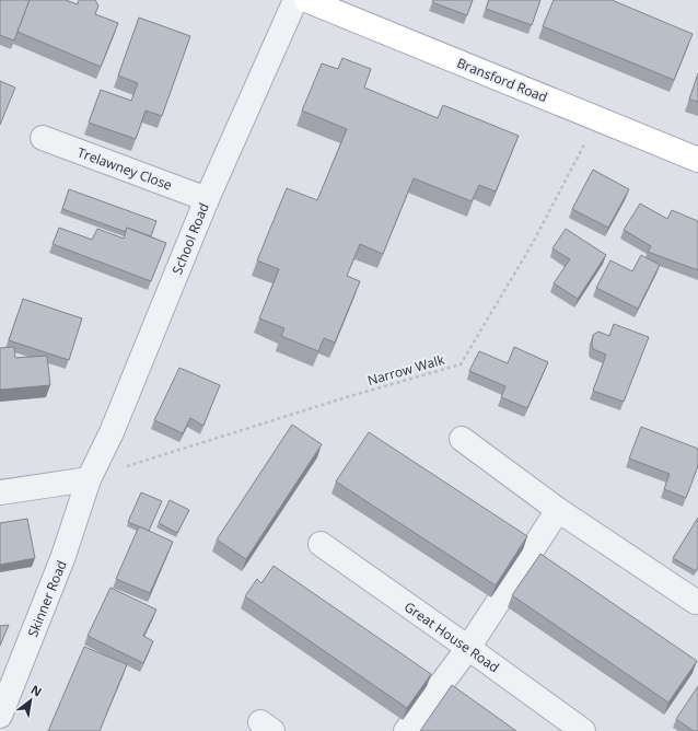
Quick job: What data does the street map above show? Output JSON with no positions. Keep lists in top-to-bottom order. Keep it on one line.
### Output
{"streets":{"main road":["Bransford Road"],"street":["Trelawney Close","School Road","Skinner Road","Great House Road"],"path":["Narrow Walk"]},"crossings":[["Bransford Road","Narrow Walk"],["Trelawney Close","School Road"],["School Road","Narrow Walk"],["School Road","Skinner Road"],["Narrow Walk","Skinner Road"]],"north":"top right"}
